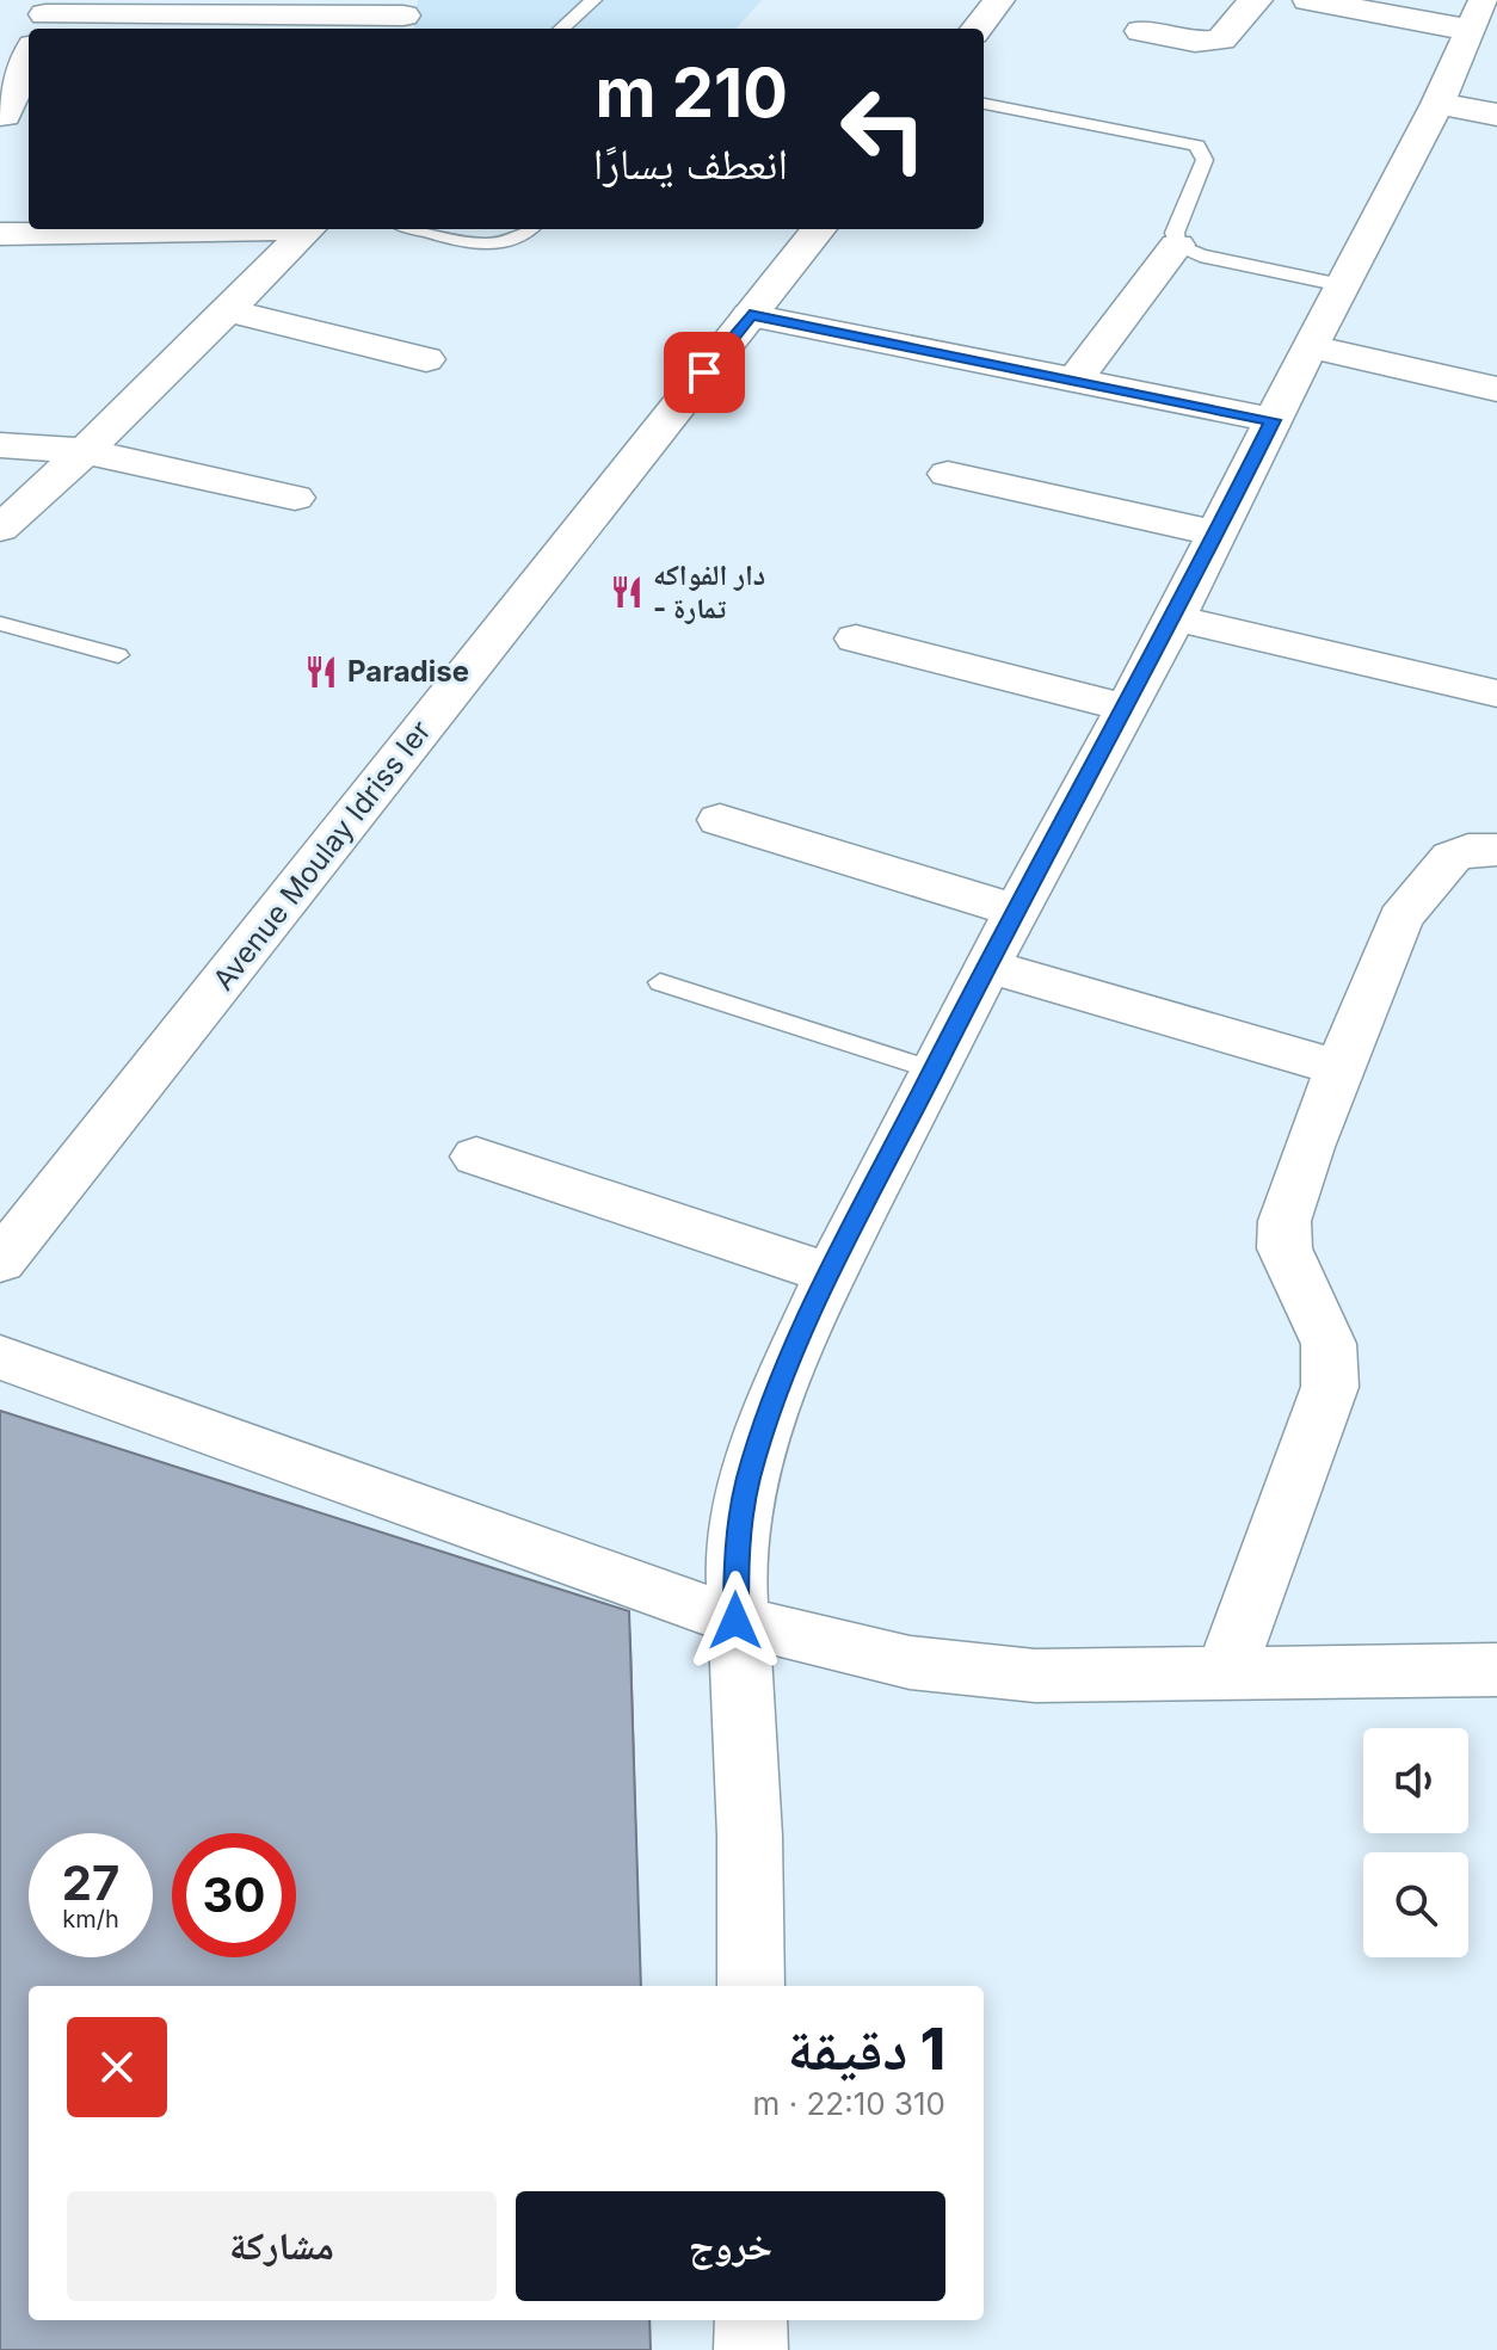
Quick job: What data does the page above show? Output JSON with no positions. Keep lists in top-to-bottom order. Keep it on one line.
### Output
{"streets":{"street":["Avenue Moulay Idriss Ier"]},"places":{"restaurant":["دار الفواكه - تمارة","Paradise"]},"page":{"turn":["210 m","انعطف يسارًا"],"speed":"27 km/h","limit":"30","heading":["1 دقيقة","310 m · 22:10"],"buttons":["خروج","مشاركة"]}}
